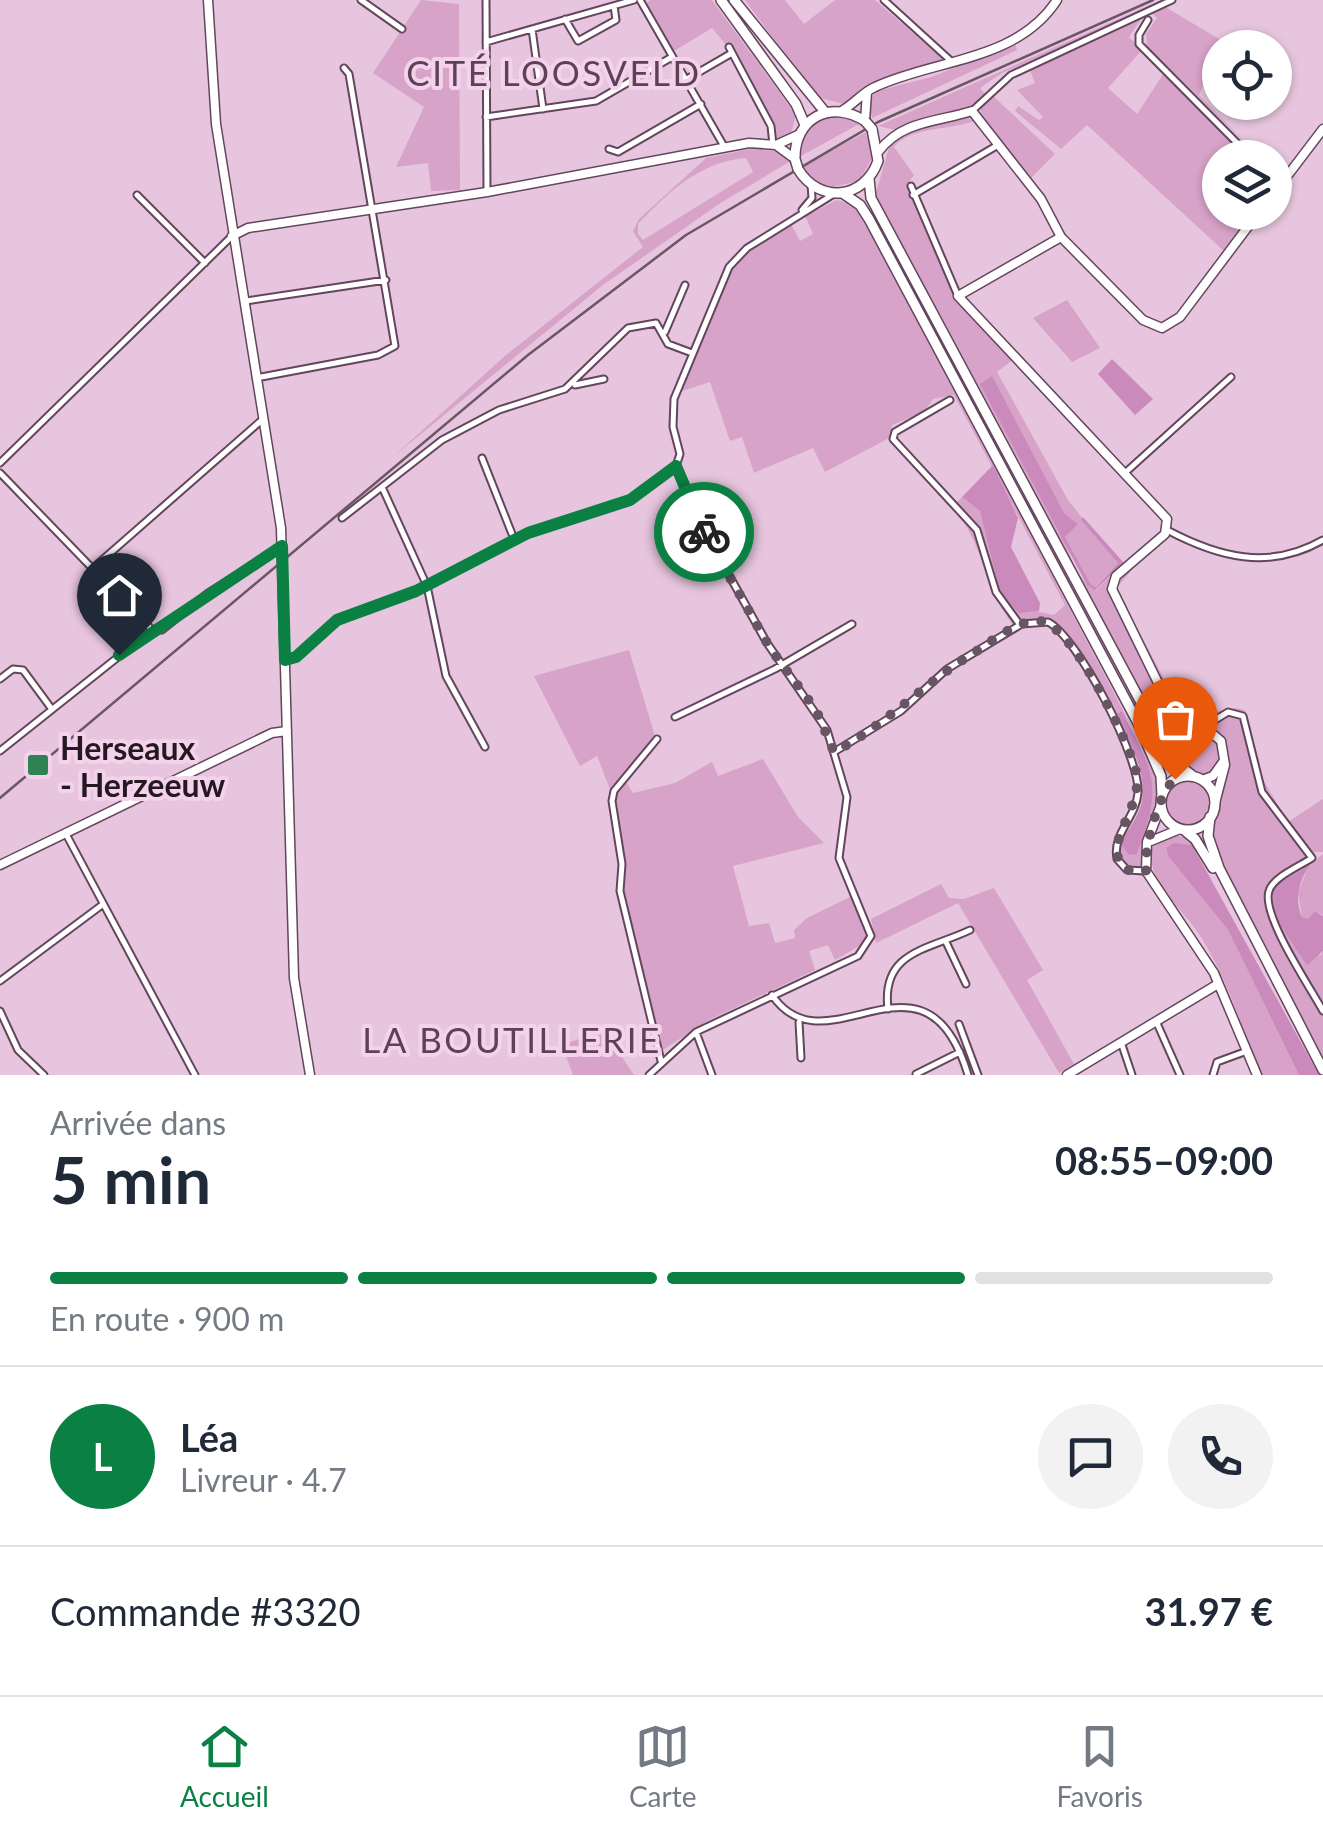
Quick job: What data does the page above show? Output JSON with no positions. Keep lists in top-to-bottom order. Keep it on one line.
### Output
{"districts":["CITÉ LOOSVELD","LA BOUTILLERIE"],"places":{"transit":["Herseaux - Herzeeuw"]},"page":{"heading":["5 min","Arrivée dans","08:55–09:00"],"panel":["Léa","Livreur · 4.7","Commande #3320","31.97 €"],"bar":"En route · 900 m","round":"L","tabs":["Accueil","Carte","Favoris"]}}
